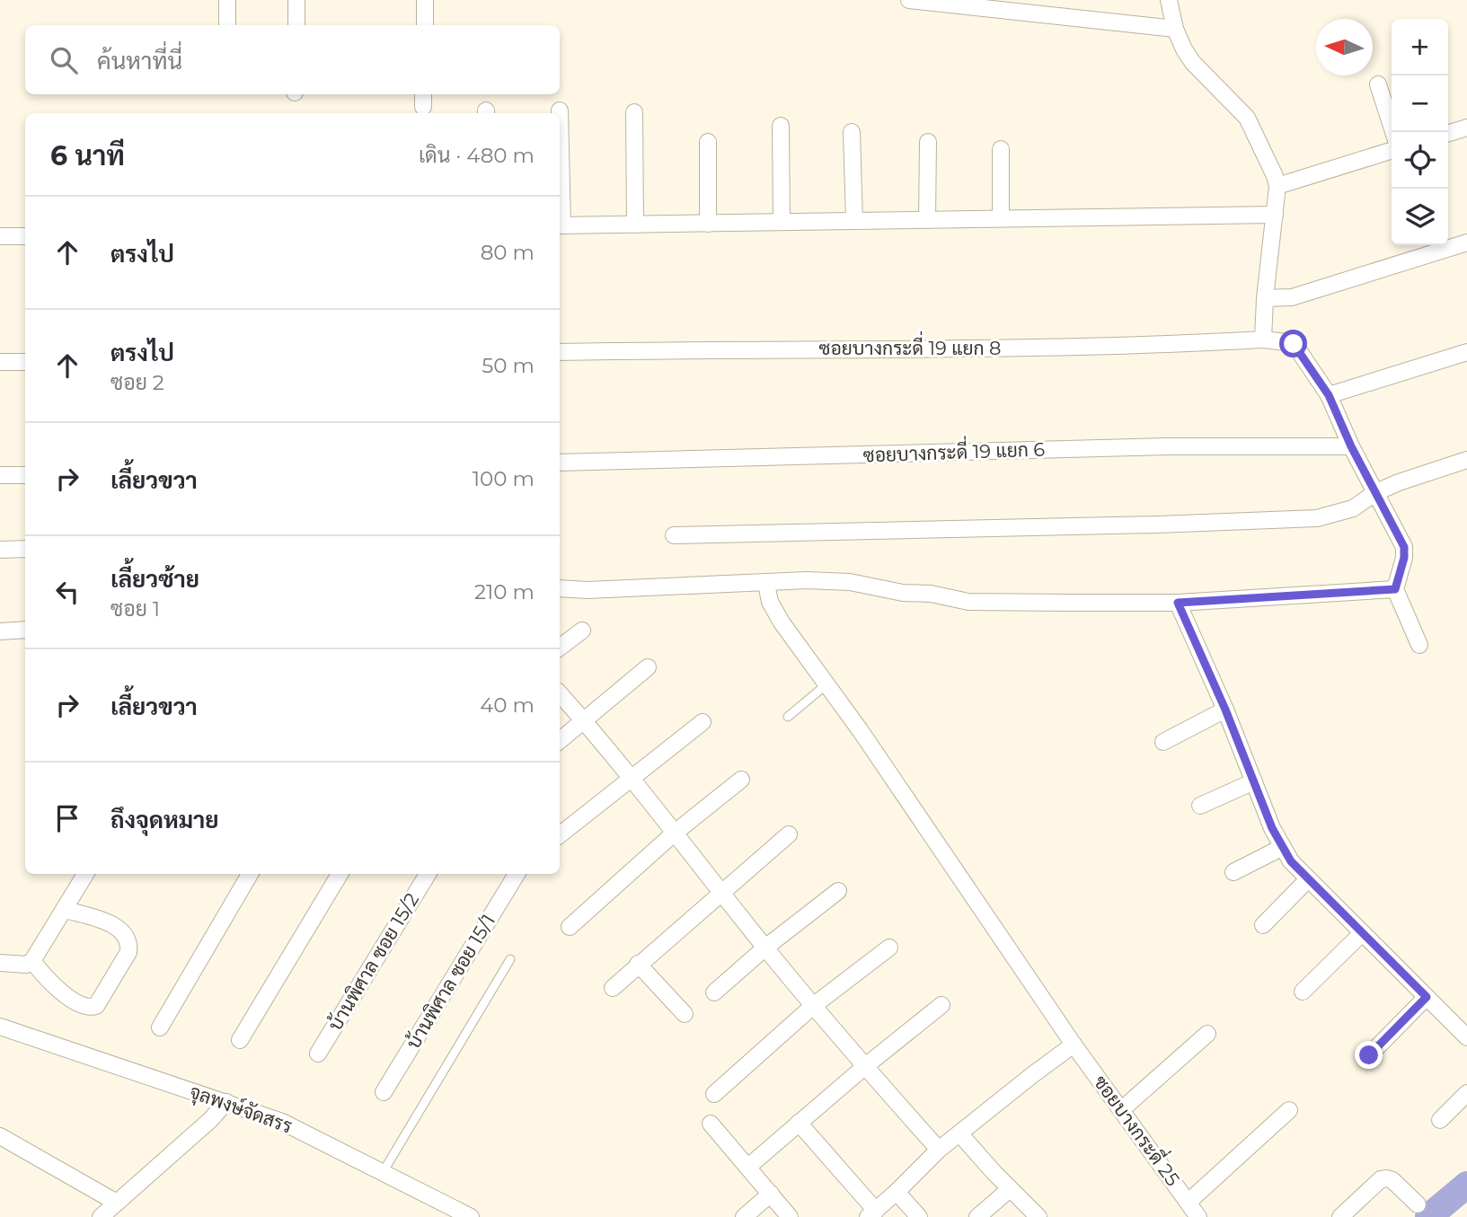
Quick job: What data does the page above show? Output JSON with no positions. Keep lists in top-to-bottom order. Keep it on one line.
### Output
{"streets":{"street":["ซอยบางกระดี่ 19 แยก 8","ซอยบางกระดี่ 19 แยก 6","บ้านพิศาล ซอย 15/2","บ้านพิศาล ซอย 15/1","จุลพงษ์จัดสรร","ซอยบางกระดี่ 25"]},"crossings":[["ซอยบางกระดี่ 19 แยก 8","ซอยบางกระดี่ 19 แยก 6"]],"north":"left","page":{"map_buttons":["+","−"],"search":"ค้นหาที่นี่","heading":["6 นาที","เดิน · 480 m"],"list":[["ตรงไป","80 m"],["ตรงไป","ซอย 2","50 m"],["เลี้ยวขวา","100 m"],["เลี้ยวซ้าย","ซอย 1","210 m"],["เลี้ยวขวา","40 m"],"ถึงจุดหมาย"]}}
